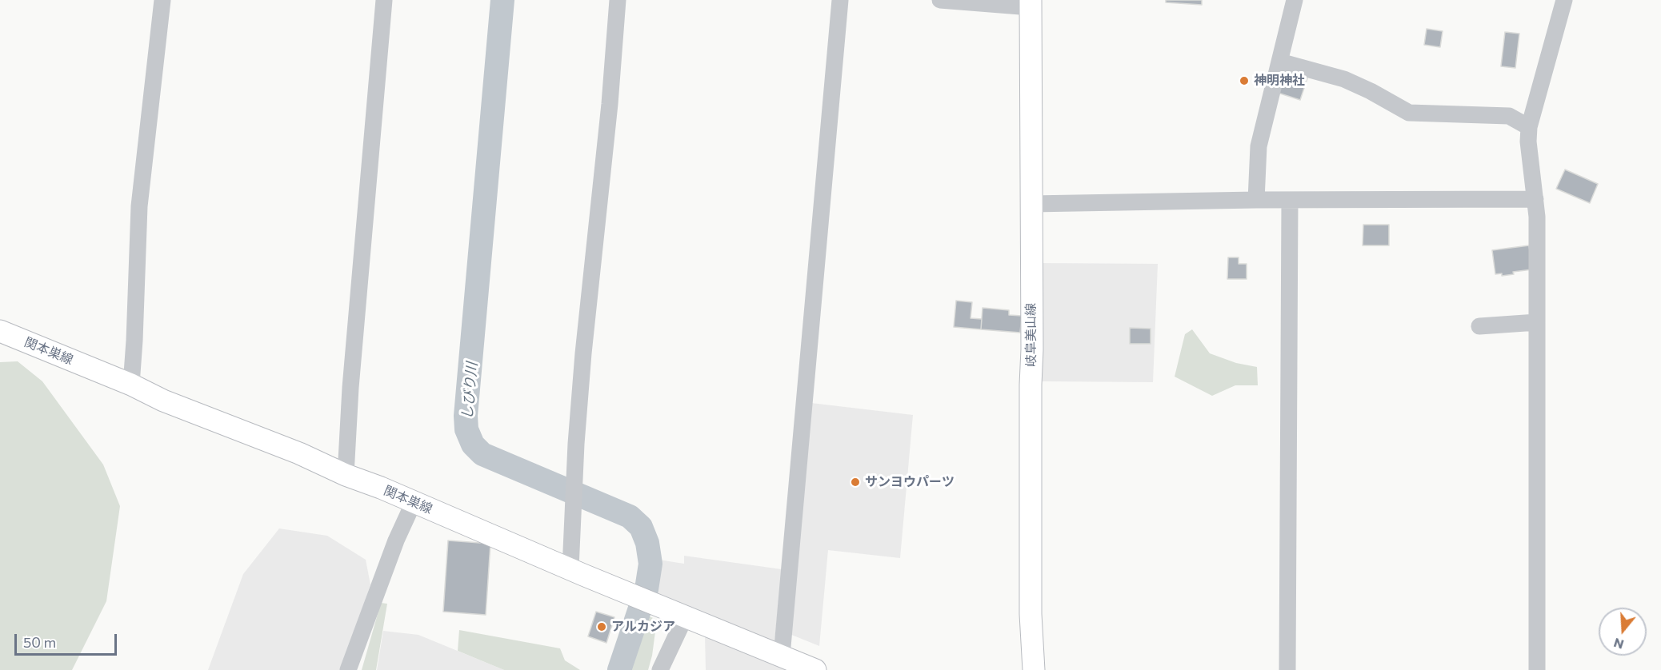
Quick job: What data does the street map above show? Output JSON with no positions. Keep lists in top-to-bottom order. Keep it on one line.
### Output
{"streets":{"main road":["岐阜美山線","関本巣線"]},"water":["しびり川"],"places":["神明神社","サンヨウパーツ","アルカジア"],"scale_bar":"50 m","north":"bottom"}
